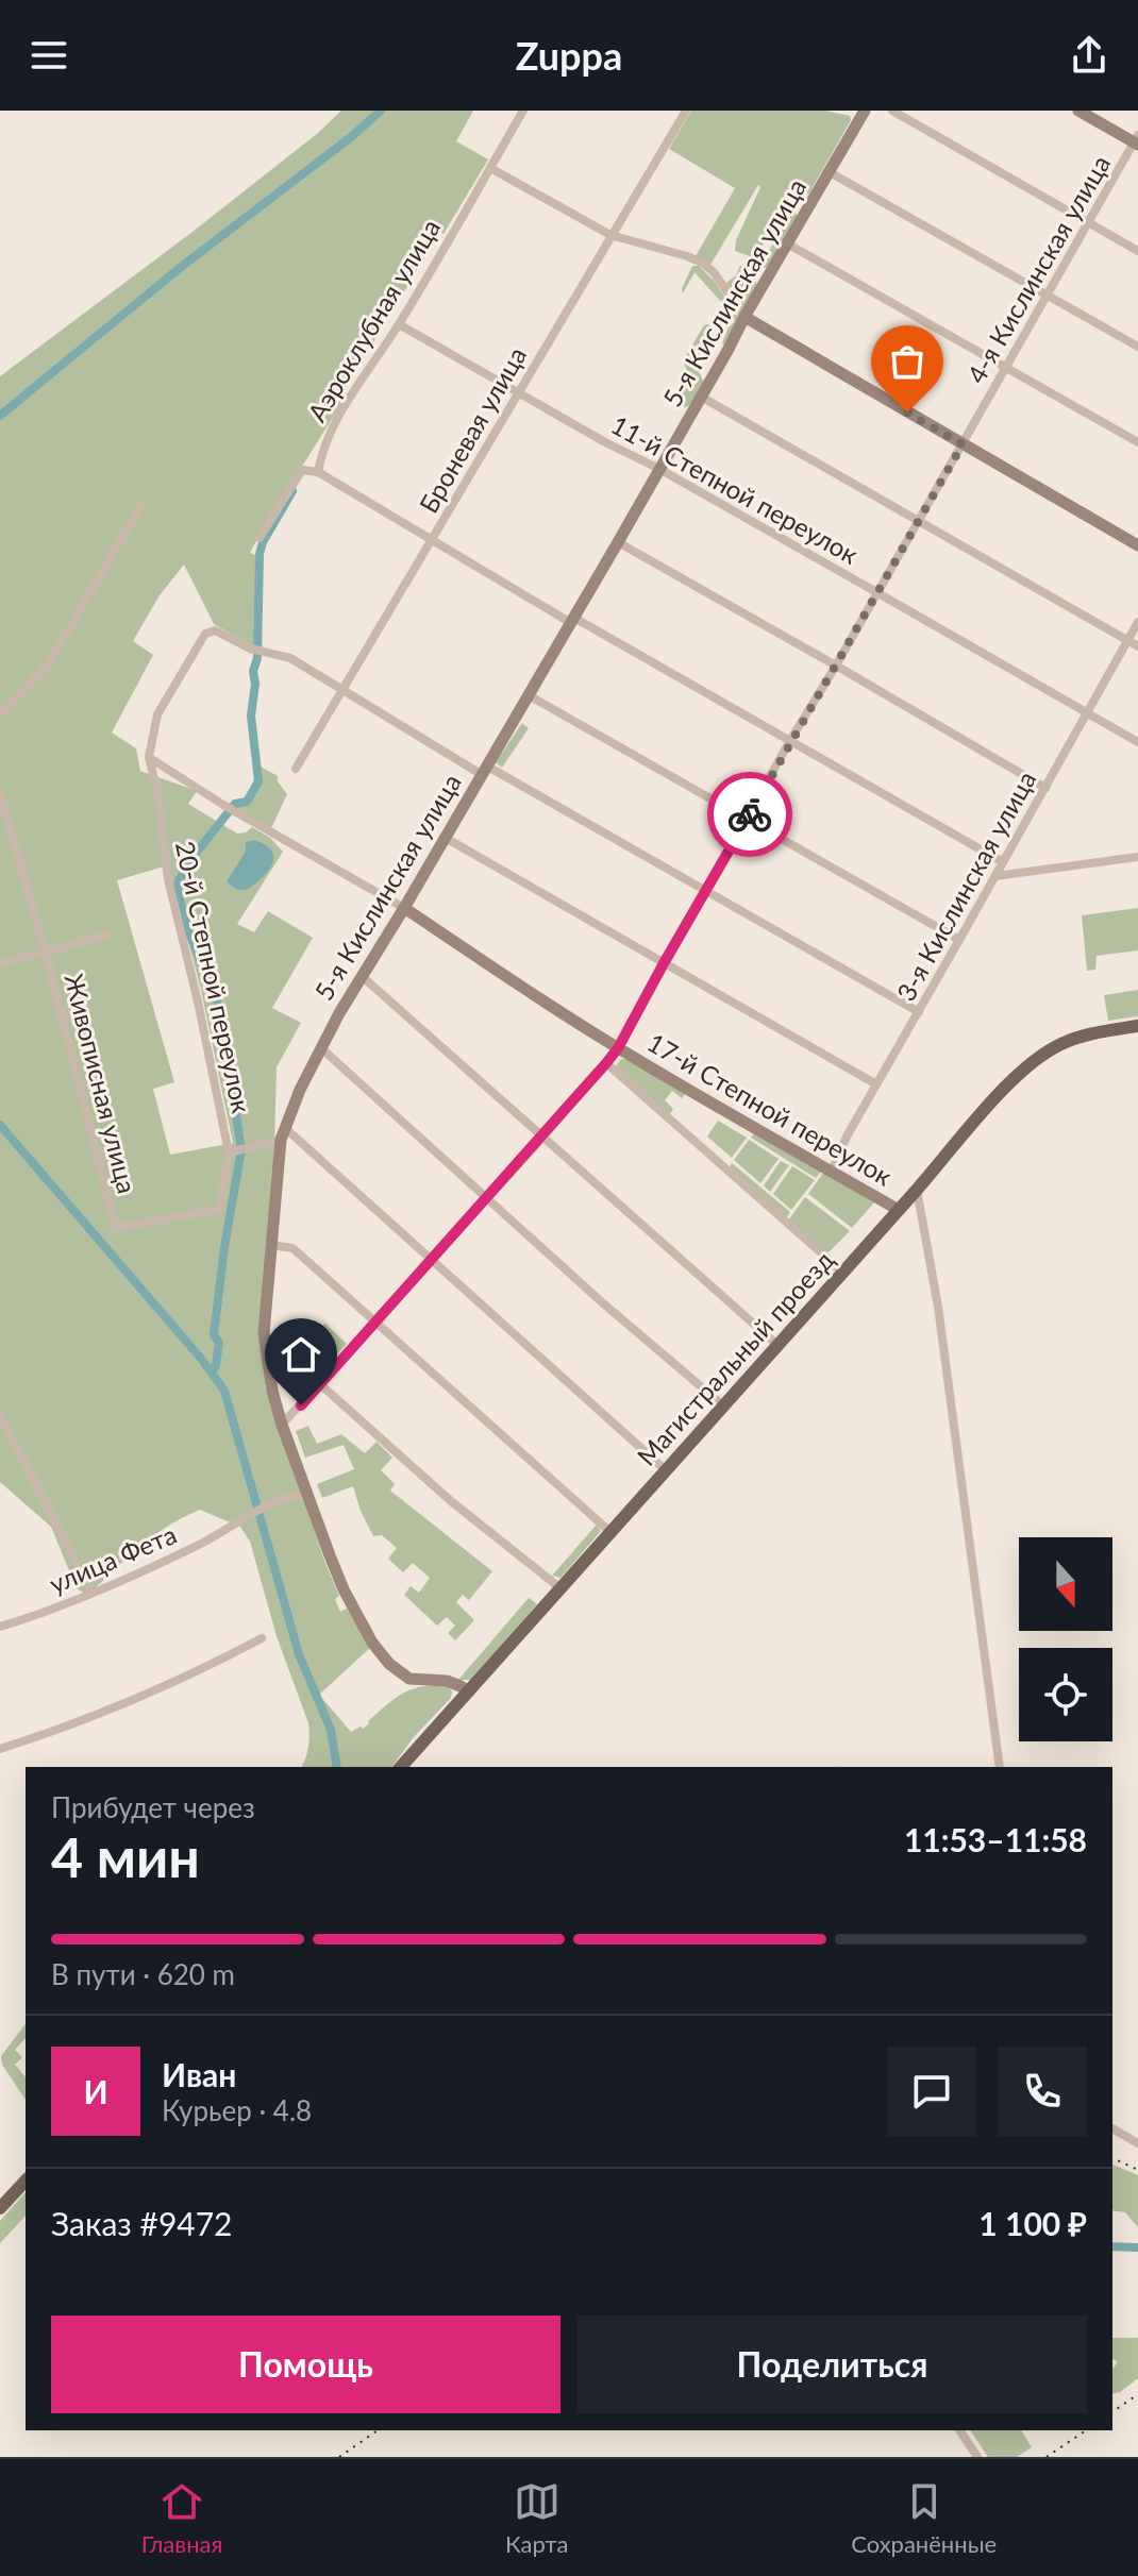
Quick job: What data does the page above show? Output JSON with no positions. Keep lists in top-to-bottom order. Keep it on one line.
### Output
{"streets":{"main road":["Магистральный проезд"],"street":["4-я Кислинская улица","5-я Кислинская улица","Аэроклубная улица","Броневая улица","11-й Степной переулок","3-я Кислинская улица","20-й Степной переулок","Живописная улица","17-й Степной переулок","улица Фета"]},"crossings":[["4-я Кислинская улица","5-я Кислинская улица"],["4-я Кислинская улица","11-й Степной переулок"],["4-я Кислинская улица","20-й Степной переулок"],["4-я Кислинская улица","17-й Степной переулок"],["5-я Кислинская улица","11-й Степной переулок"],["5-я Кислинская улица","20-й Степной переулок"],["5-я Кислинская улица","17-й Степной переулок"],["5-я Кислинская улица","Магистральный проезд"],["5-я Кислинская улица","улица Фета"],["Аэроклубная улица","11-й Степной переулок"],["Броневая улица","11-й Степной переулок"],["11-й Степной переулок","3-я Кислинская улица"],["3-я Кислинская улица","17-й Степной переулок"],["20-й Степной переулок","Живописная улица"],["20-й Степной переулок","Магистральный проезд"],["17-й Степной переулок","Магистральный проезд"]],"north":"bottom","page":{"header":"Zuppa","heading":["4 мин","Прибудет через","11:53–11:58"],"panel":["Иван","Курьер · 4.8","Заказ #9472","1 100 ₽"],"bar":"В пути · 620 m","round":"И","buttons":["Помощь","Поделиться"],"tabs":["Главная","Карта","Сохранённые"]}}
